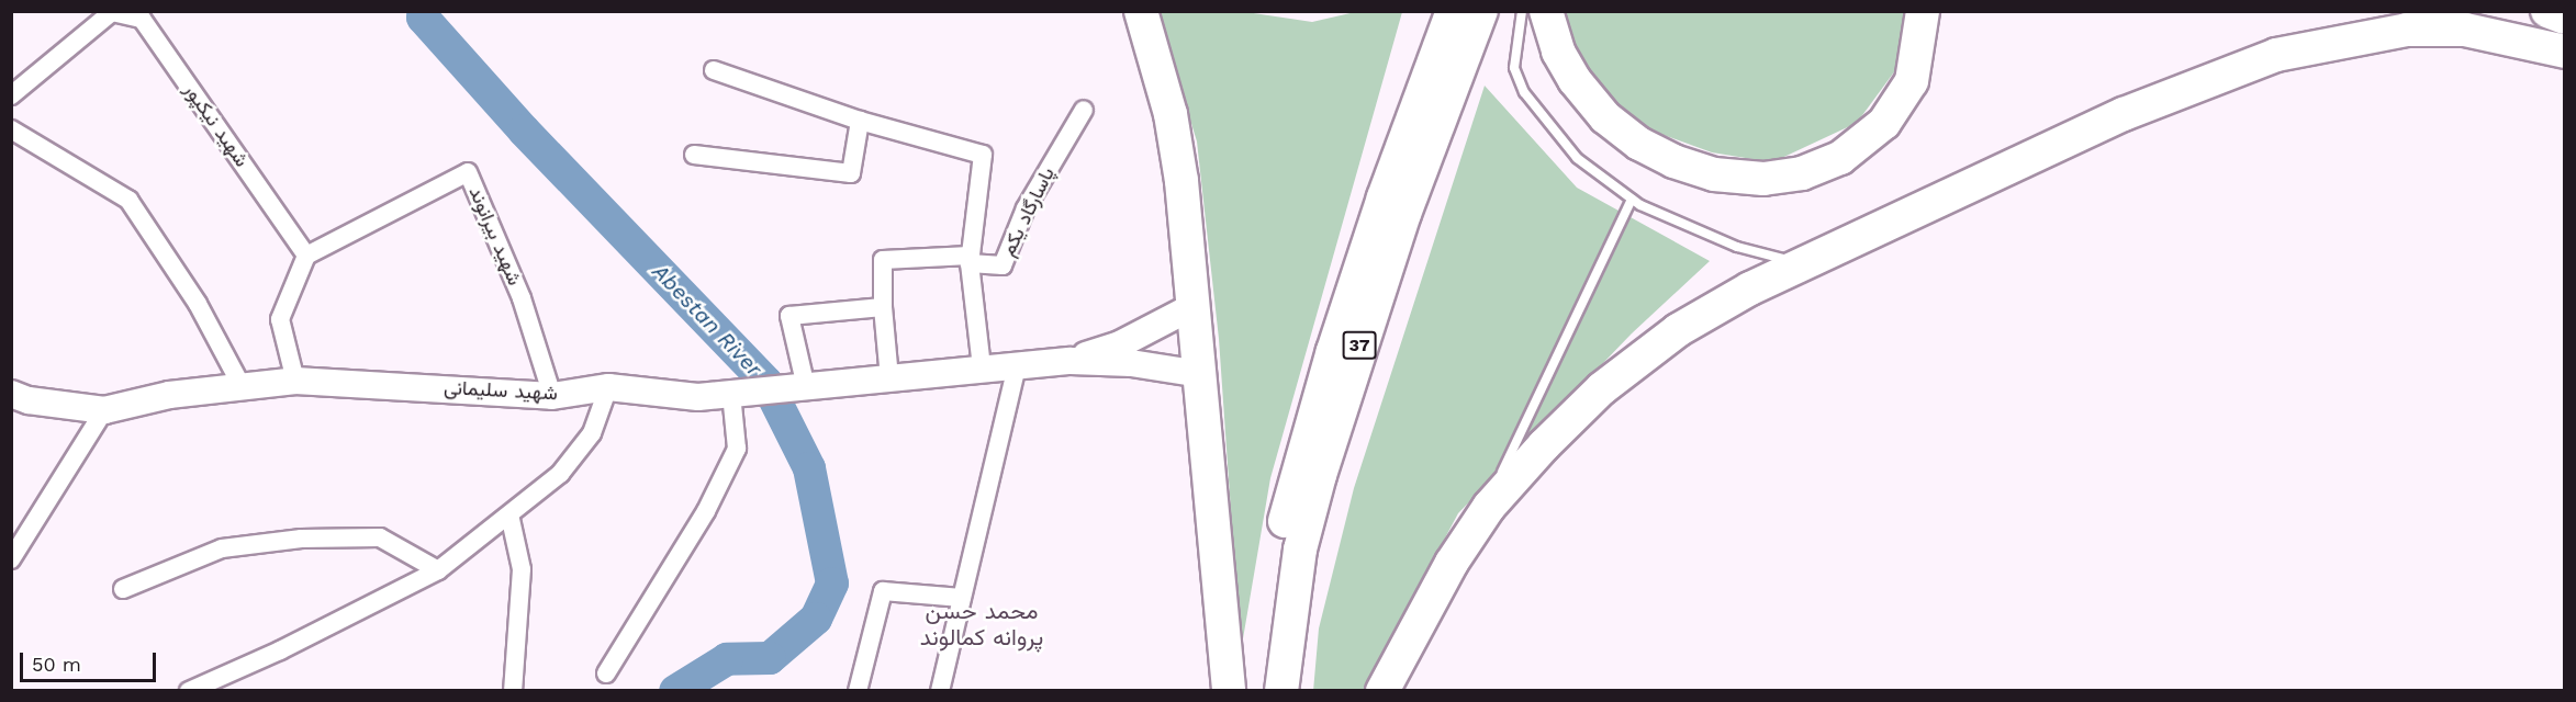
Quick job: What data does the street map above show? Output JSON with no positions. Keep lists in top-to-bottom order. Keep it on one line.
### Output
{"streets":{"highway":["37"],"street":["شهید نیکپور","پاسارگاد یکم","شهید بیرانوند","شهید سلیمانی"]},"crossings":[["شهید نیکپور","شهید بیرانوند"],["شهید بیرانوند","شهید سلیمانی"]],"districts":["محمد حسن پروانه کمالوند"],"water":["Abestan River"],"scale_bar":"50 m"}
